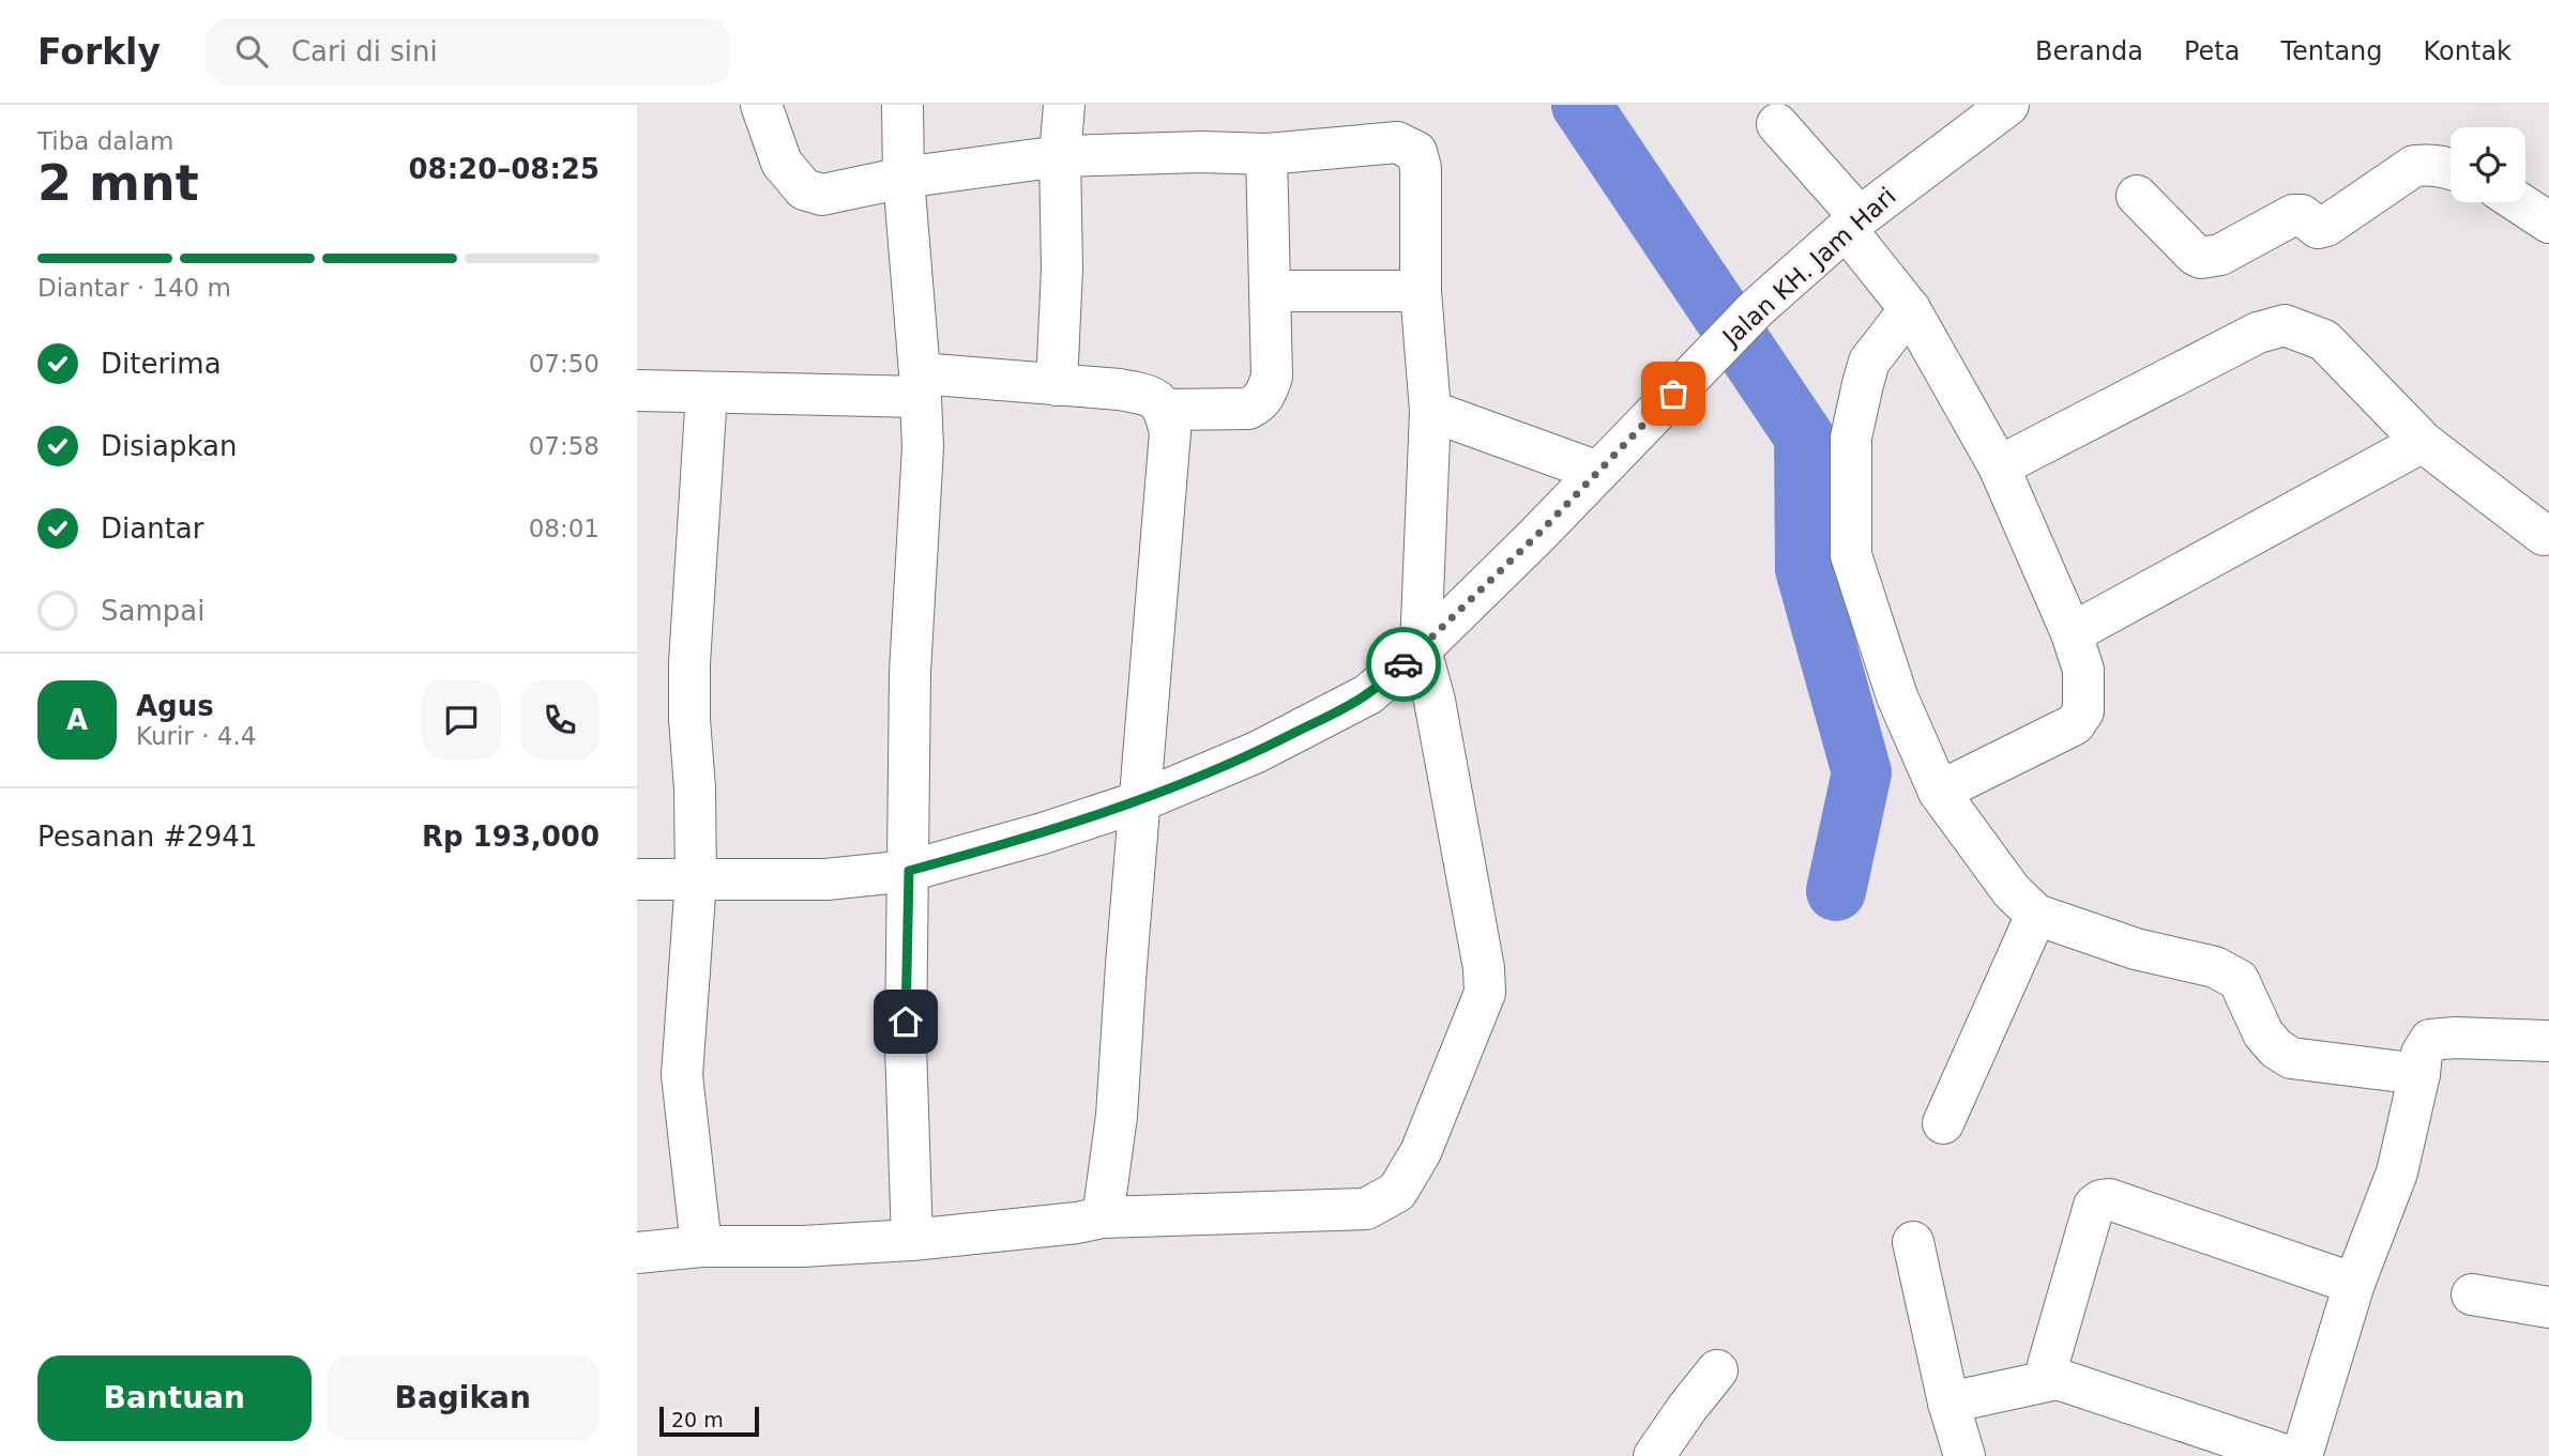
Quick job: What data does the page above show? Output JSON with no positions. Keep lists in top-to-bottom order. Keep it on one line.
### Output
{"streets":{"street":["Jalan KH. Jam Hari"]},"scale_bar":"20 m","page":{"header":"Forkly","search":"Cari di sini","nav":["Beranda","Peta","Tentang","Kontak"],"heading":["2 mnt","Tiba dalam","08:20–08:25"],"panel":["Agus","Kurir · 4.4","Pesanan #2941","Rp 193,000"],"bar":"Diantar · 140 m","list":[["Diterima","07:50"],["Disiapkan","07:58"],["Diantar","08:01"],"Sampai"],"round":"A","buttons":["Bantuan","Bagikan"],"scale":"20 m"}}
